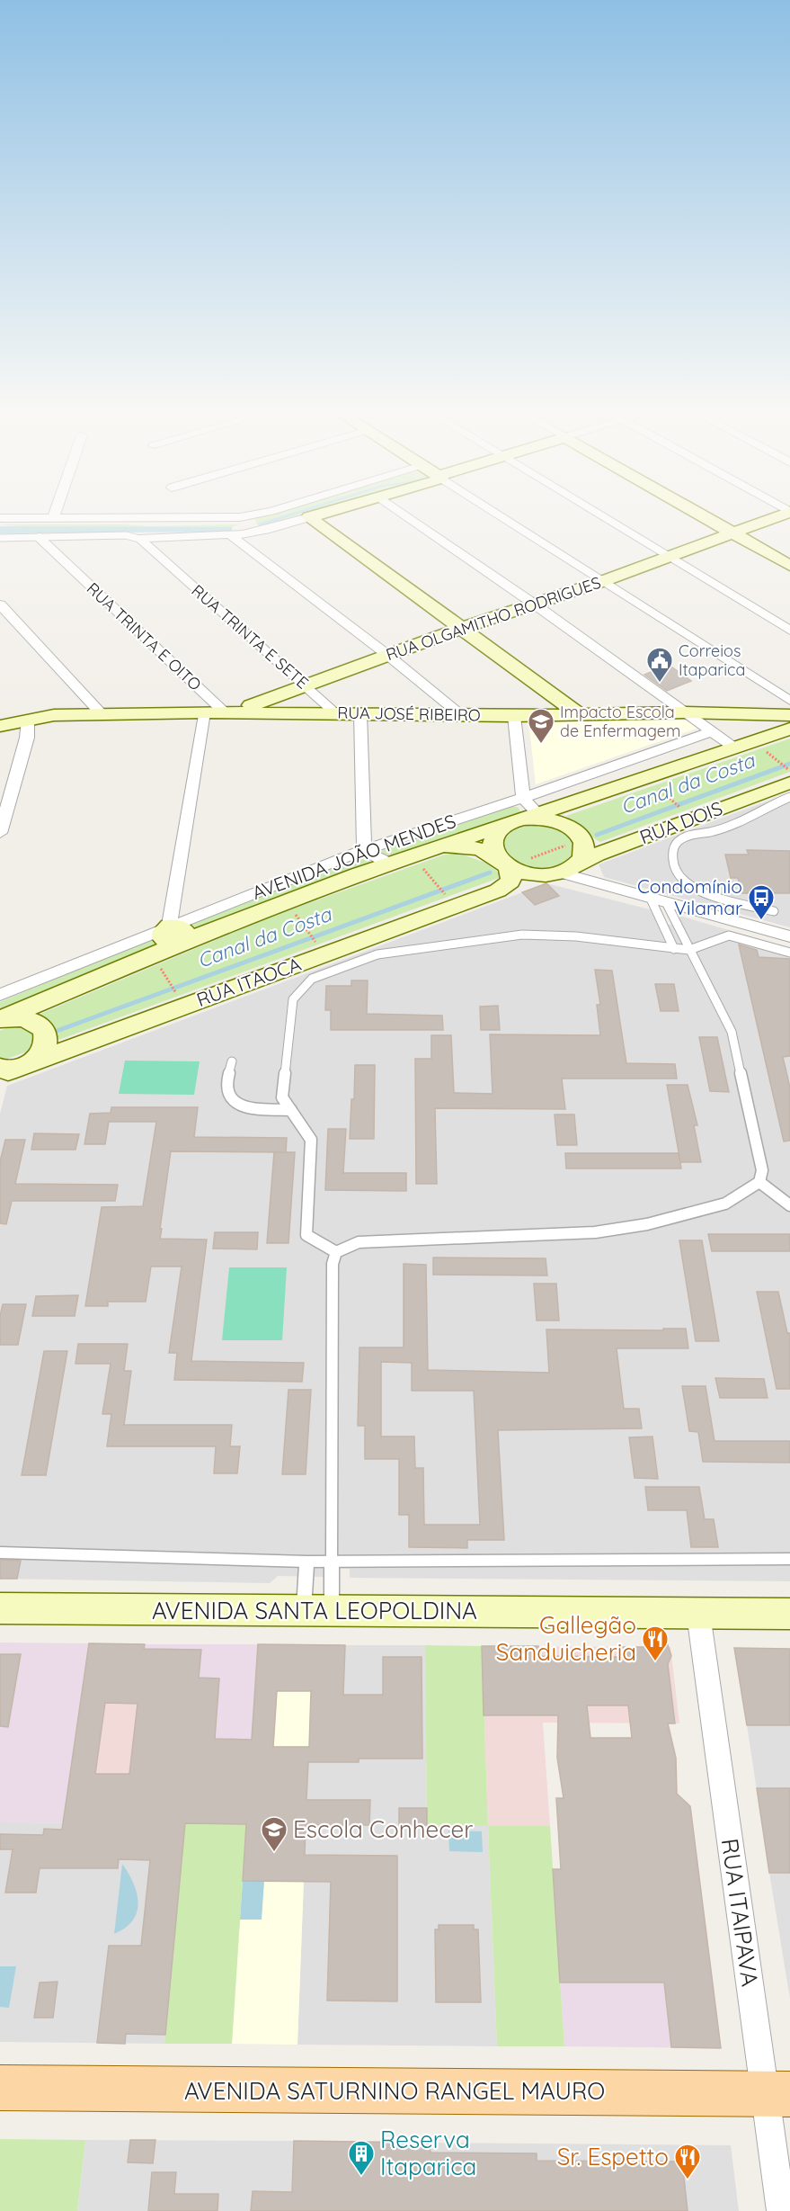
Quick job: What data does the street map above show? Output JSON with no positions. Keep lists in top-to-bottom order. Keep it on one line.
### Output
{"streets":{"main road":["AVENIDA SATURNINO RANGEL MAURO"],"street":["RUA OLGAMITHO RODRIGUES","RUA TRINTA E OITO","RUA TRINTA E SETE","RUA JOSÉ RIBEIRO","RUA DOIS","AVENIDA JOÃO MENDES","RUA ITAOCA","AVENIDA SANTA LEOPOLDINA","RUA ITAIPAVA"]},"crossings":[["RUA OLGAMITHO RODRIGUES","RUA TRINTA E OITO"],["RUA OLGAMITHO RODRIGUES","RUA TRINTA E SETE"],["RUA OLGAMITHO RODRIGUES","RUA JOSÉ RIBEIRO"],["RUA TRINTA E OITO","RUA JOSÉ RIBEIRO"],["RUA TRINTA E OITO","AVENIDA JOÃO MENDES"],["RUA TRINTA E SETE","RUA JOSÉ RIBEIRO"],["RUA DOIS","AVENIDA JOÃO MENDES"],["RUA DOIS","RUA ITAOCA"],["AVENIDA SANTA LEOPOLDINA","RUA ITAIPAVA"],["RUA ITAIPAVA","AVENIDA SATURNINO RANGEL MAURO"]],"water":["Canal da Costa"],"places":{"public building":["Correios Itaparica"],"school or university":["Impacto Escola de Enfermagem","Escola Conhecer"],"bus stop":["Condomínio Vilamar"],"restaurant":["Gallegão Sanduicheria","Sr. Espetto"],"building":["Reserva Itaparica"]}}
